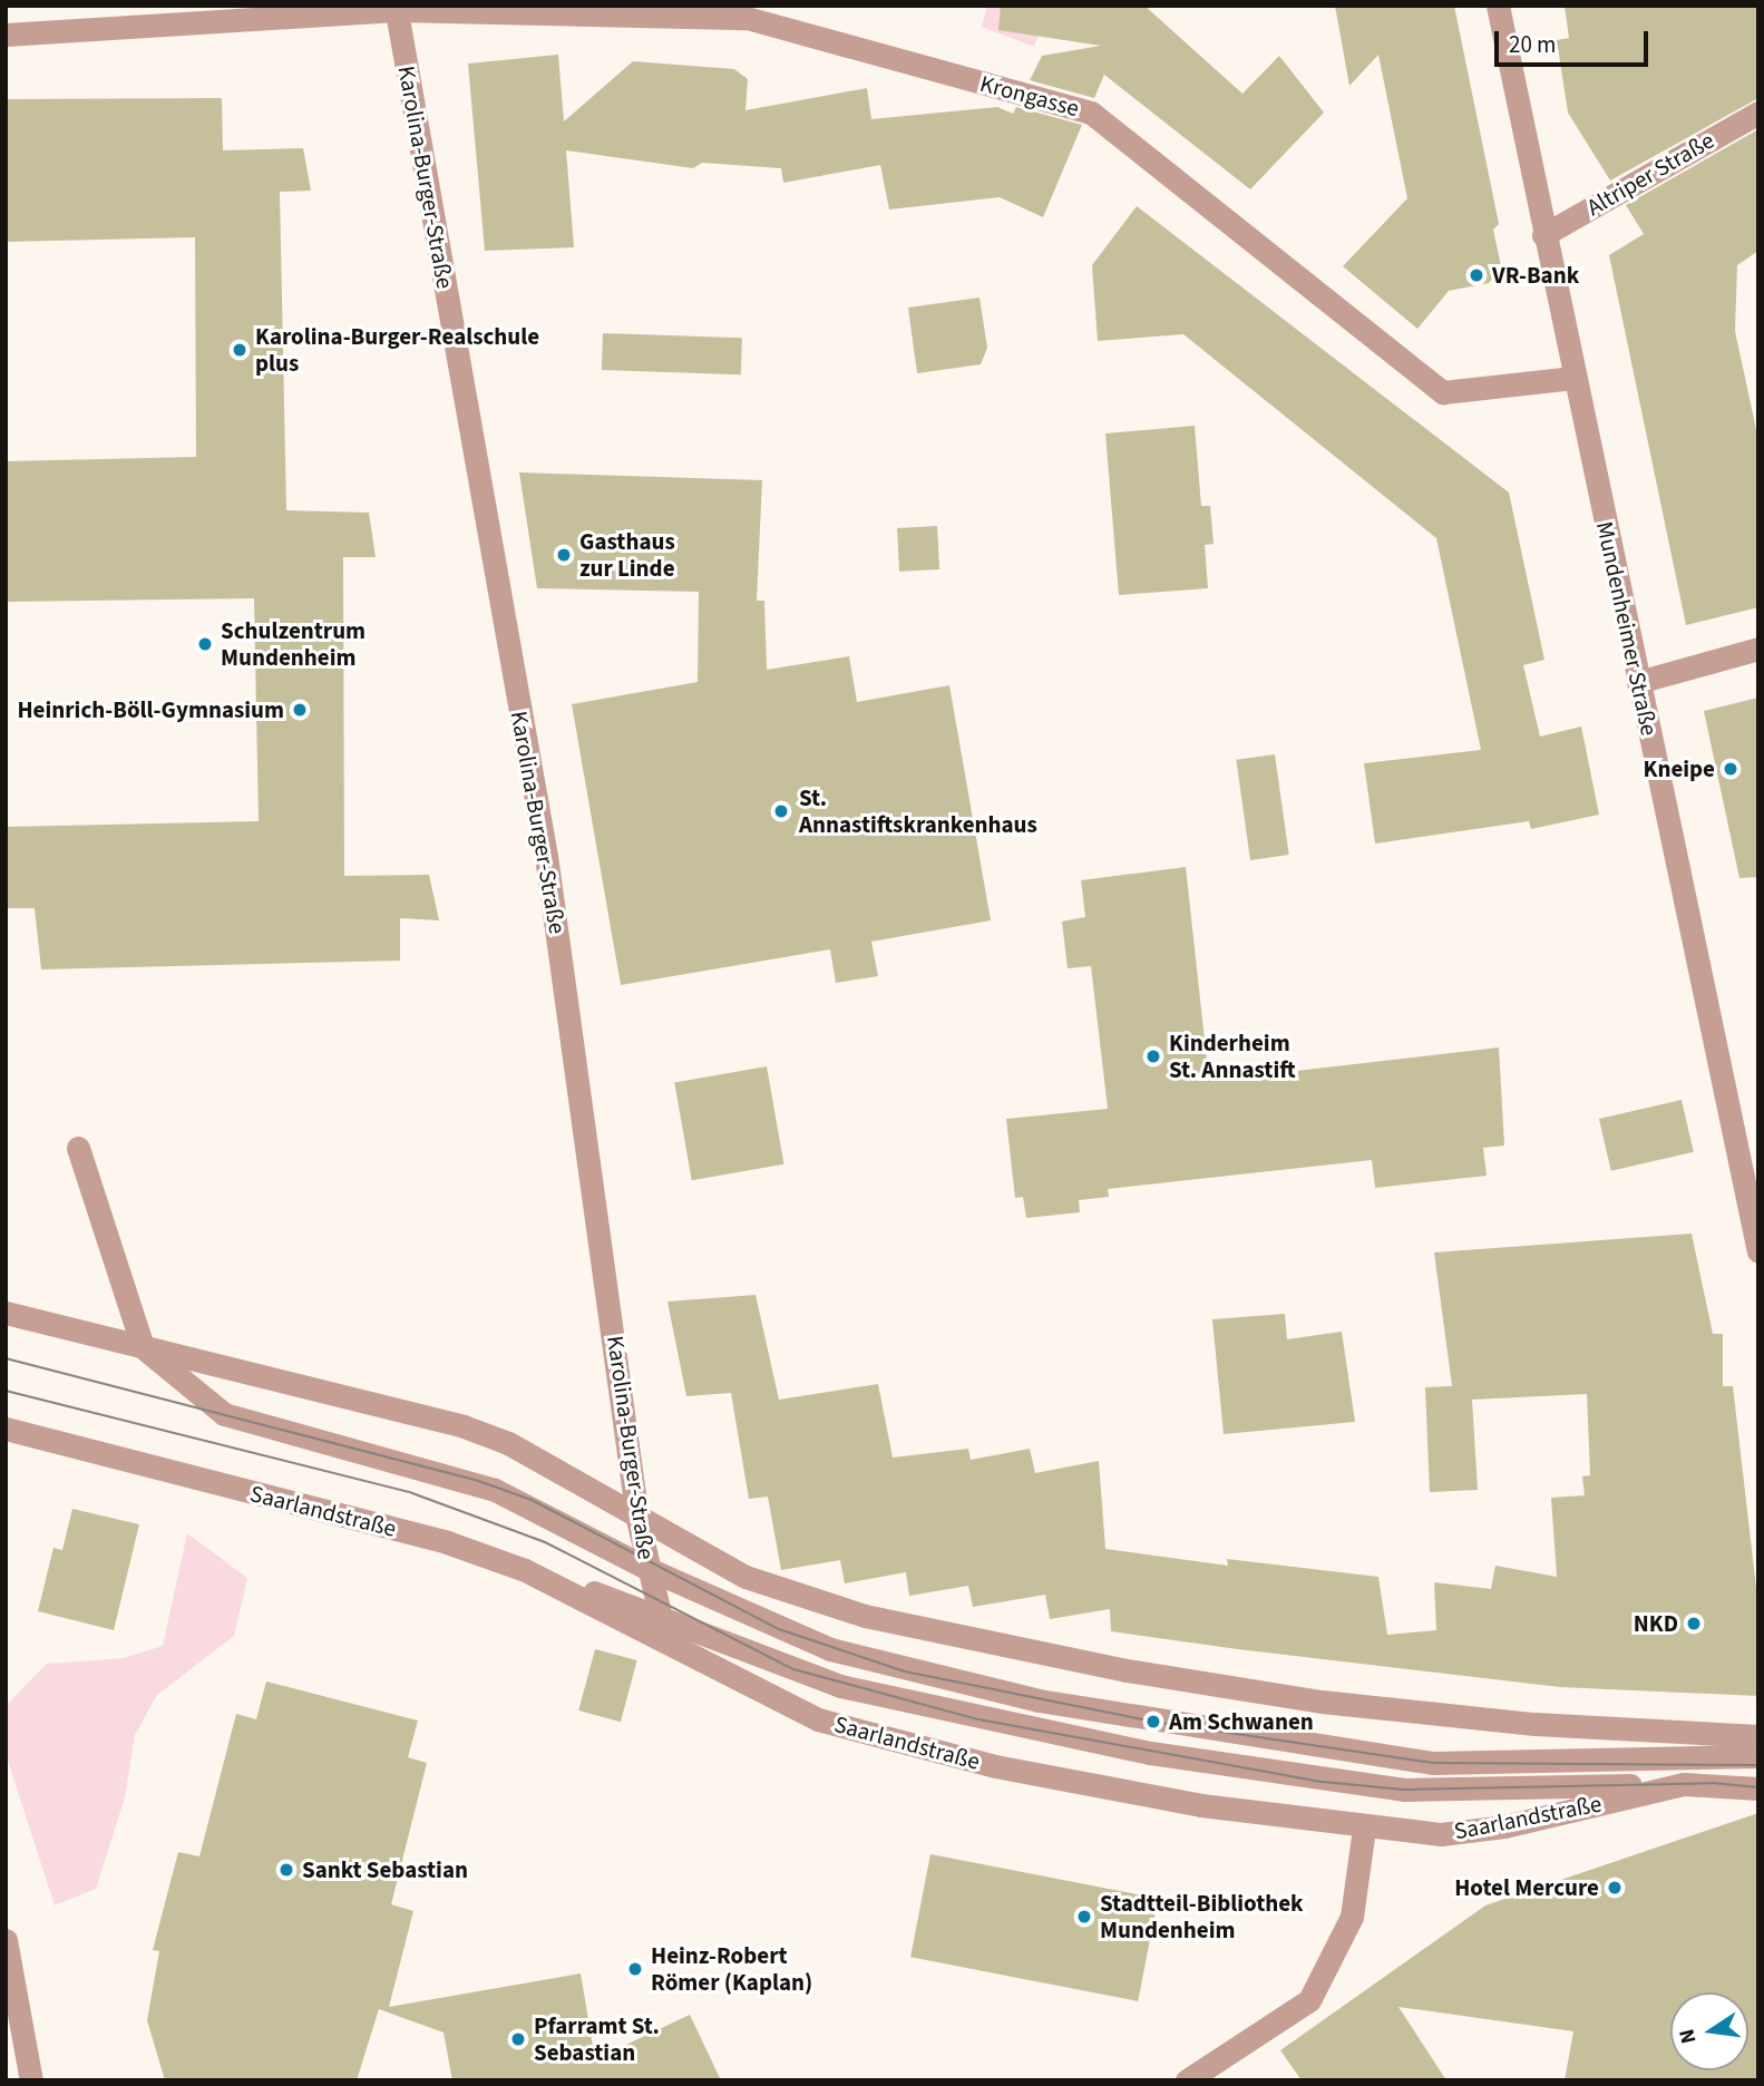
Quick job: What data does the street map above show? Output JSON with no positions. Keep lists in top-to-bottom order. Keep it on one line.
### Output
{"streets":{"street":["Krongasse","Altriper Straße","Karolina-Burger-Straße","Mundenheimer Straße","Saarlandstraße"]},"crossings":[["Krongasse","Karolina-Burger-Straße"],["Krongasse","Mundenheimer Straße"],["Altriper Straße","Mundenheimer Straße"],["Karolina-Burger-Straße","Saarlandstraße"]],"places":["VR-Bank","Karolina-Burger-Realschule plus","Gasthaus zur Linde","Schulzentrum Mundenheim","Heinrich-Böll-Gymnasium","Kneipe","St. Annastiftskrankenhaus","Kinderheim St. Annastift","NKD","Am Schwanen","Sankt Sebastian","Hotel Mercure","Stadtteil-Bibliothek Mundenheim","Heinz-Robert Römer (Kaplan)","Pfarramt St. Sebastian"],"scale_bar":"20 m","north":"left"}
